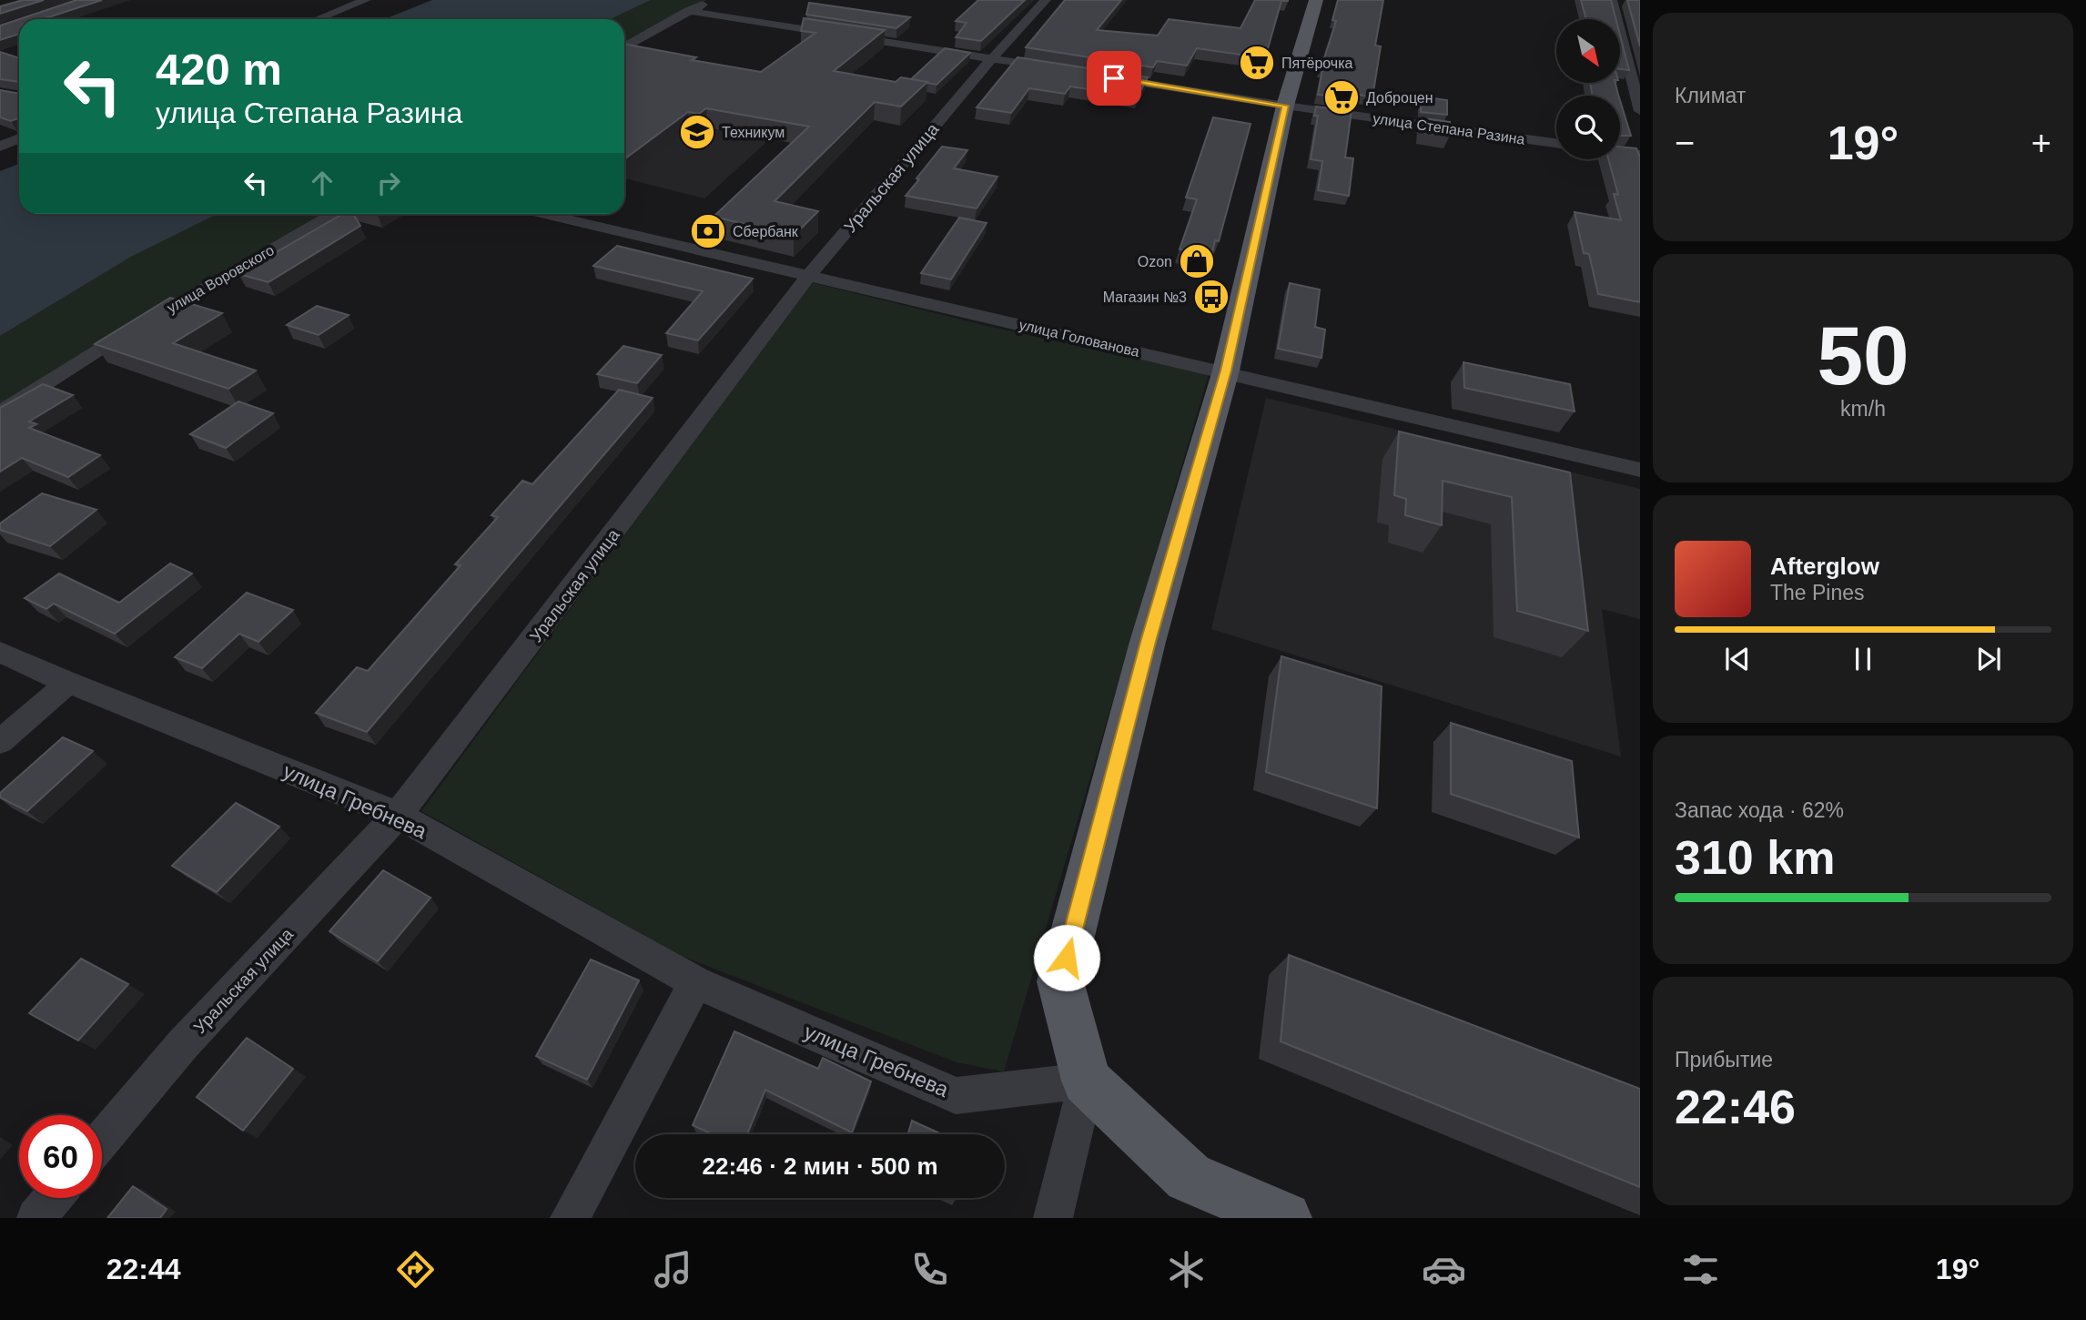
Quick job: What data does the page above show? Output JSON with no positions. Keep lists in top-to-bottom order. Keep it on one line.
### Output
{"streets":{"street":["улица Степана Разина","Уральская улица","улица Воровского","улица Голованова","улица Гребнева"]},"crossings":[["Уральская улица","улица Голованова"],["Уральская улица","улица Гребнева"]],"places":{"supermarket":["Пятёрочка","Доброцен"],"school or university":["Техникум"],"bank":["Сбербанк"],"shop":["Ozon"],"bus stop":["Магазин №3"]},"north":"bottom right","page":{"tile":["Климат",["50","km/h"],["Запас хода · 62%","310 km"],["Прибытие","22:46"]],"turn":["420 m","улица Степана Разина"],"heat":["−","19°","+"],"song":["Afterglow","The Pines"],"limit":"60","trip":"22:46 · 2 мин · 500 m","tabs":["22:44","19°"]}}
